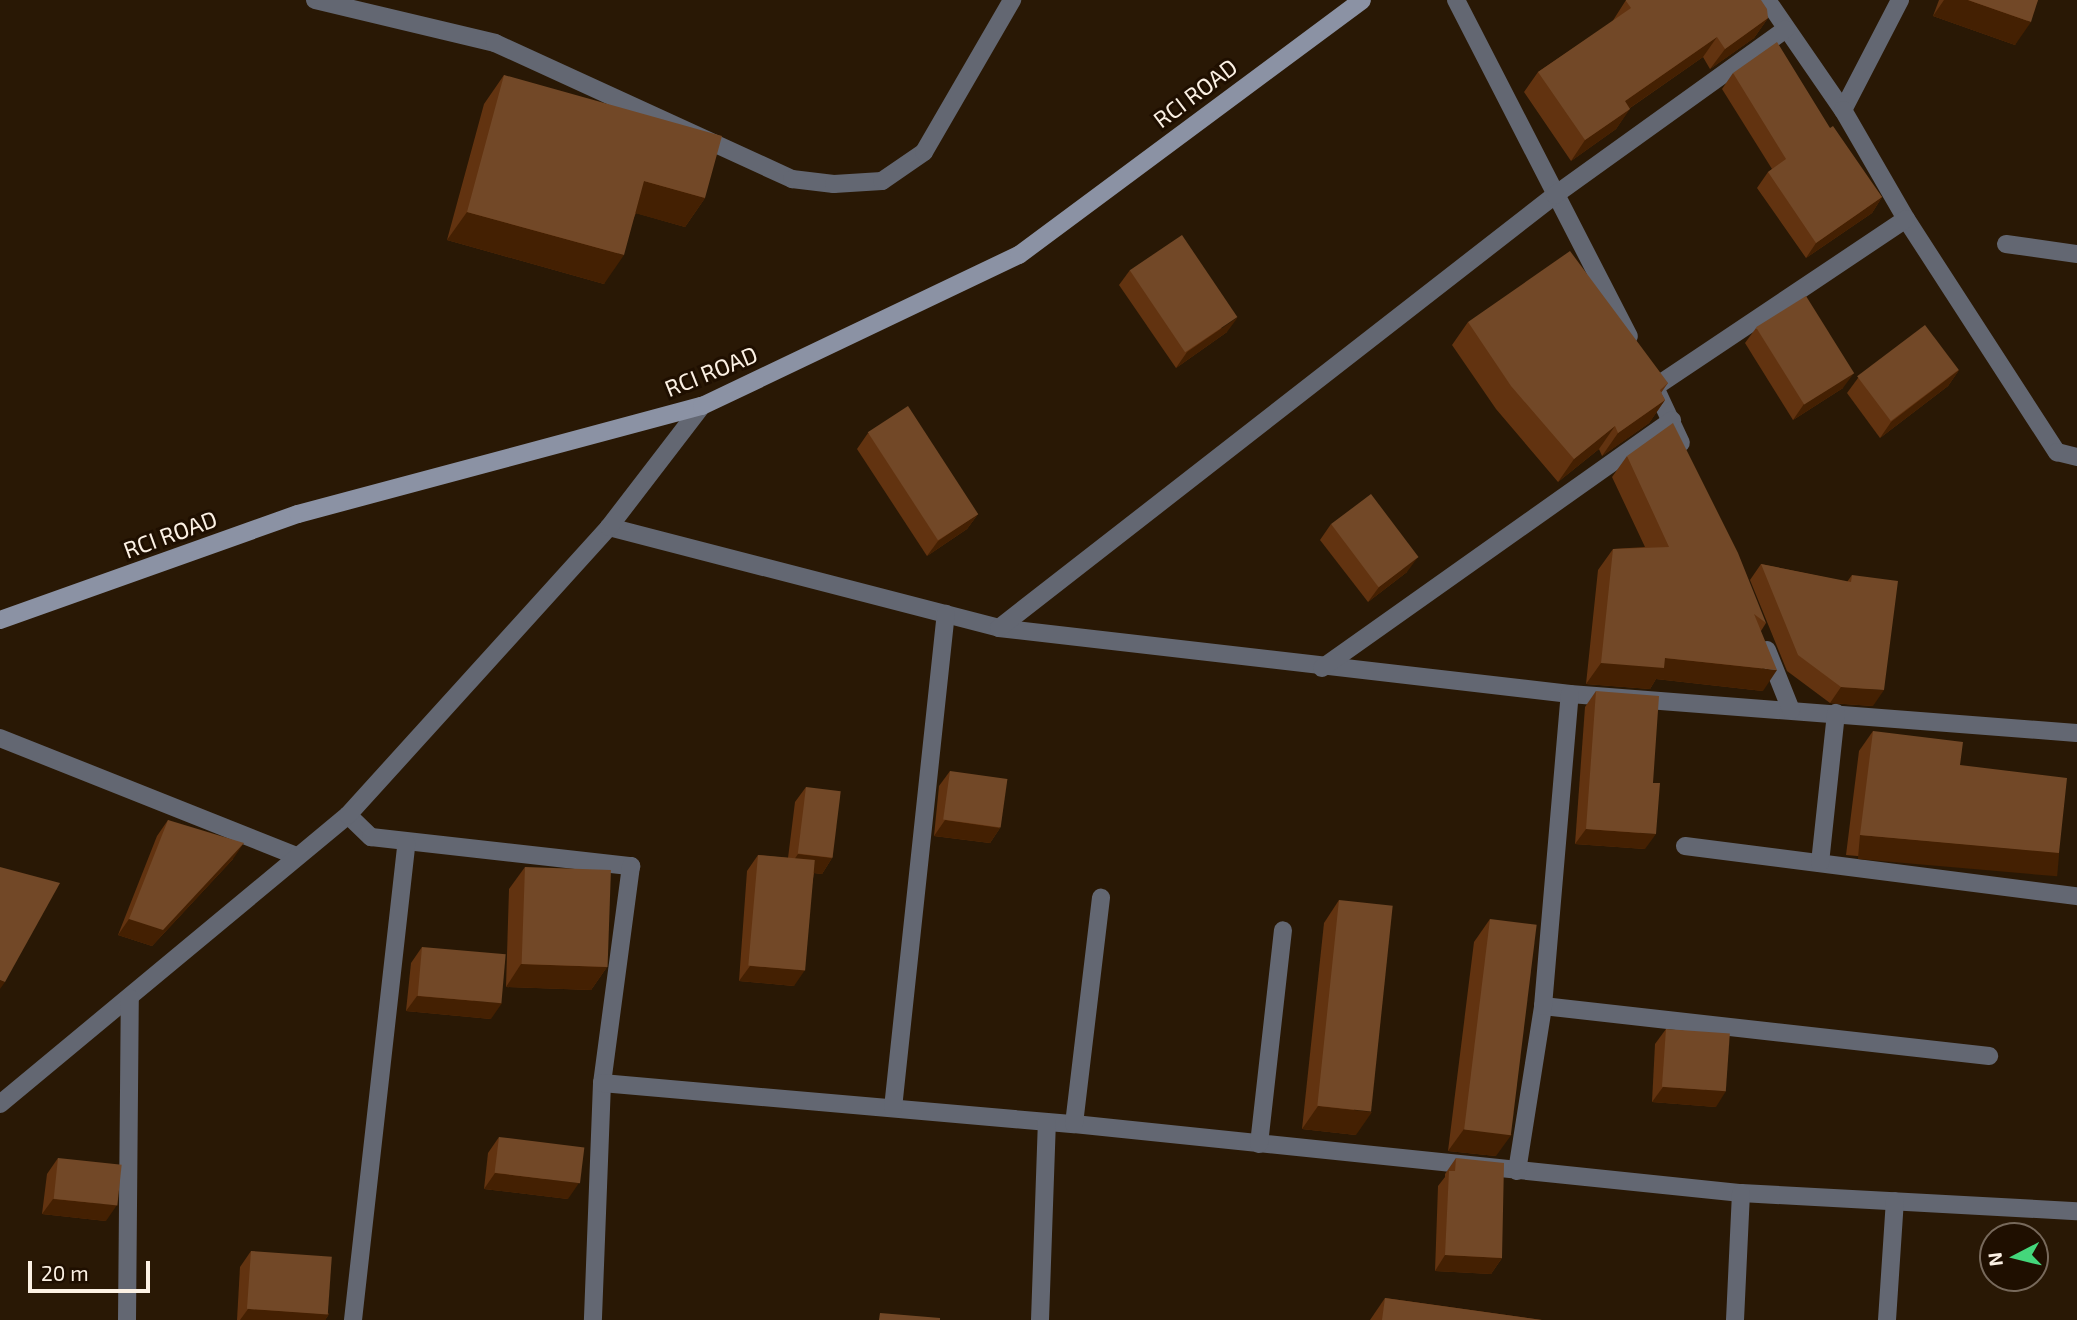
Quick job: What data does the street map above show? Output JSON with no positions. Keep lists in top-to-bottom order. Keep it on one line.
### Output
{"streets":{"street":["RCI ROAD"]},"scale_bar":"20 m","north":"left"}
